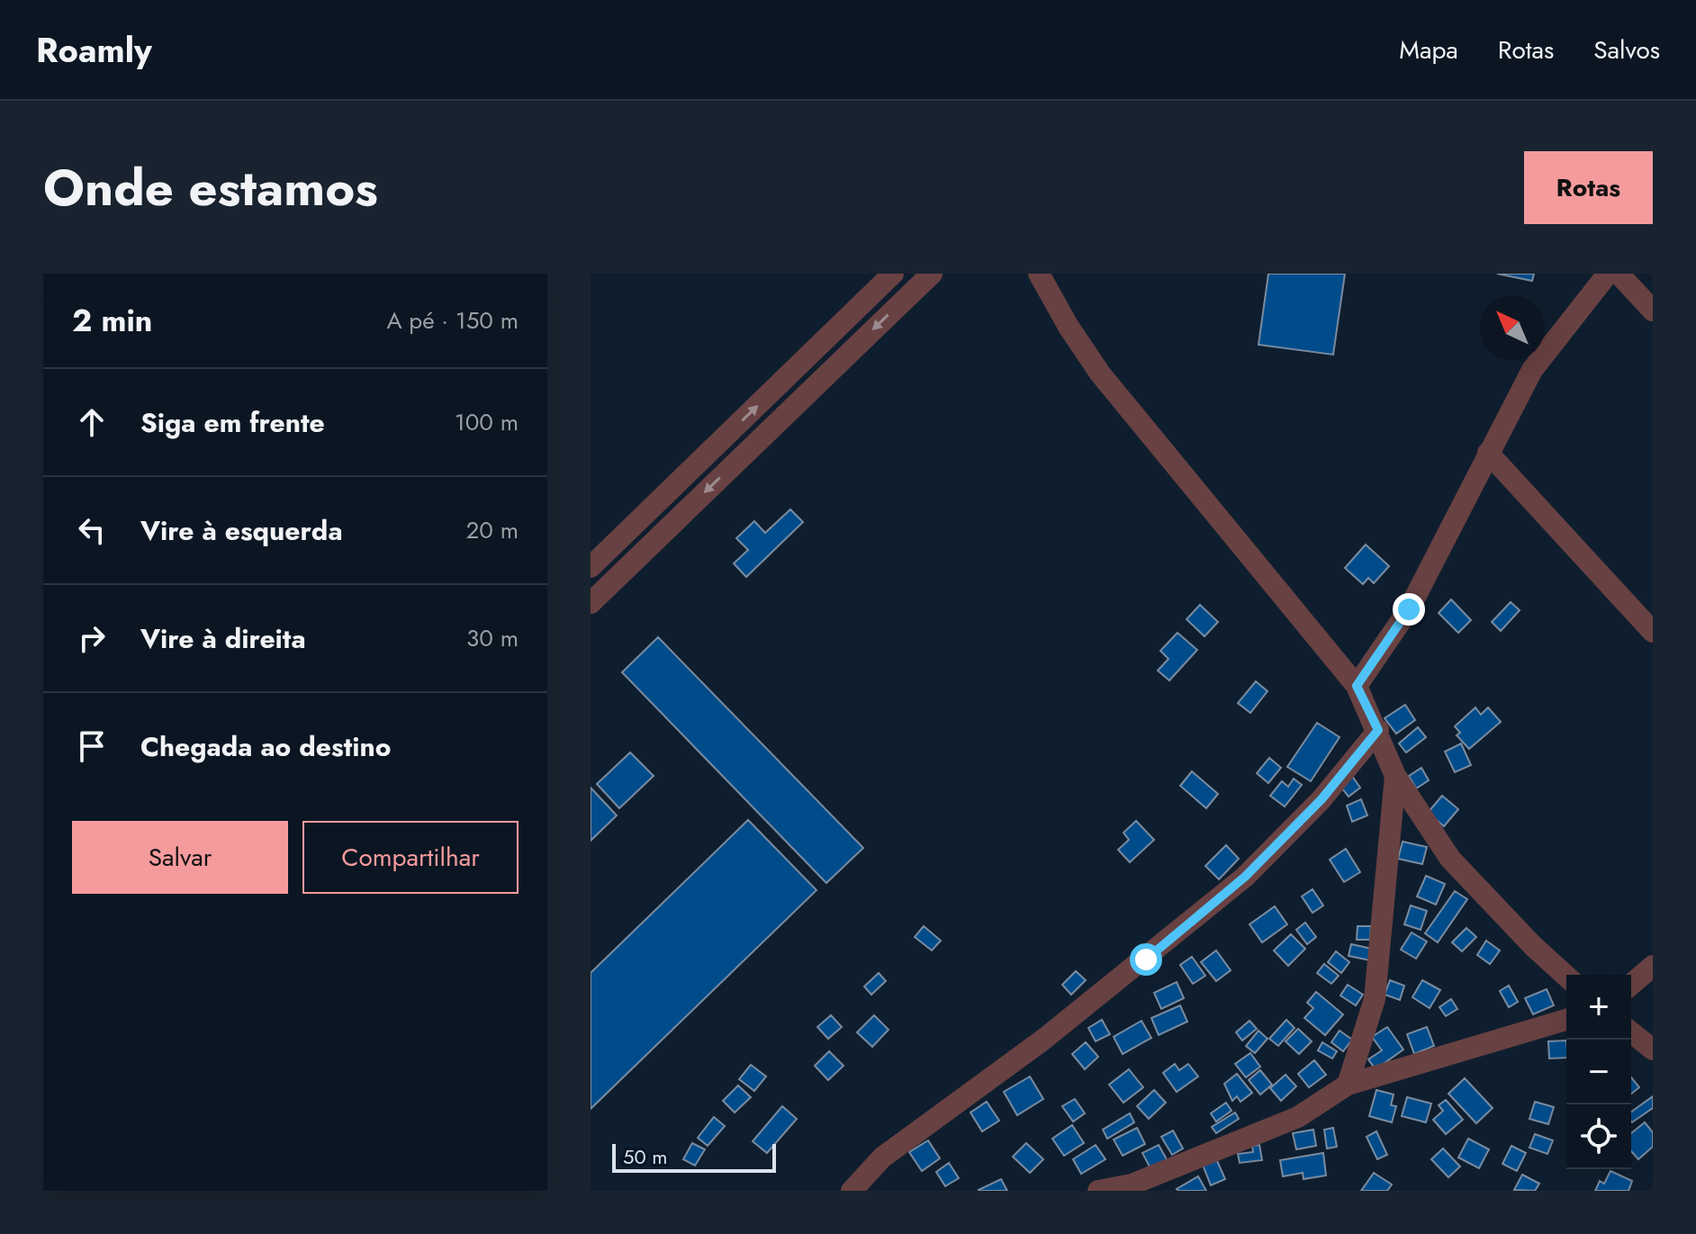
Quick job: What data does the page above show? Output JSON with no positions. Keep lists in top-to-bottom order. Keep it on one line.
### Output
{"scale_bar":"50 m","north":"top left","page":{"header":"Roamly","nav":["Mapa","Rotas","Salvos"],"title":"Onde estamos","buttons":["Rotas",["Salvar","Compartilhar"]],"heading":["2 min","A pé · 150 m"],"list":[["Siga em frente","100 m"],["Vire à esquerda","20 m"],["Vire à direita","30 m"],"Chegada ao destino"],"map_buttons":["+","−"],"scale":"50 m"}}
